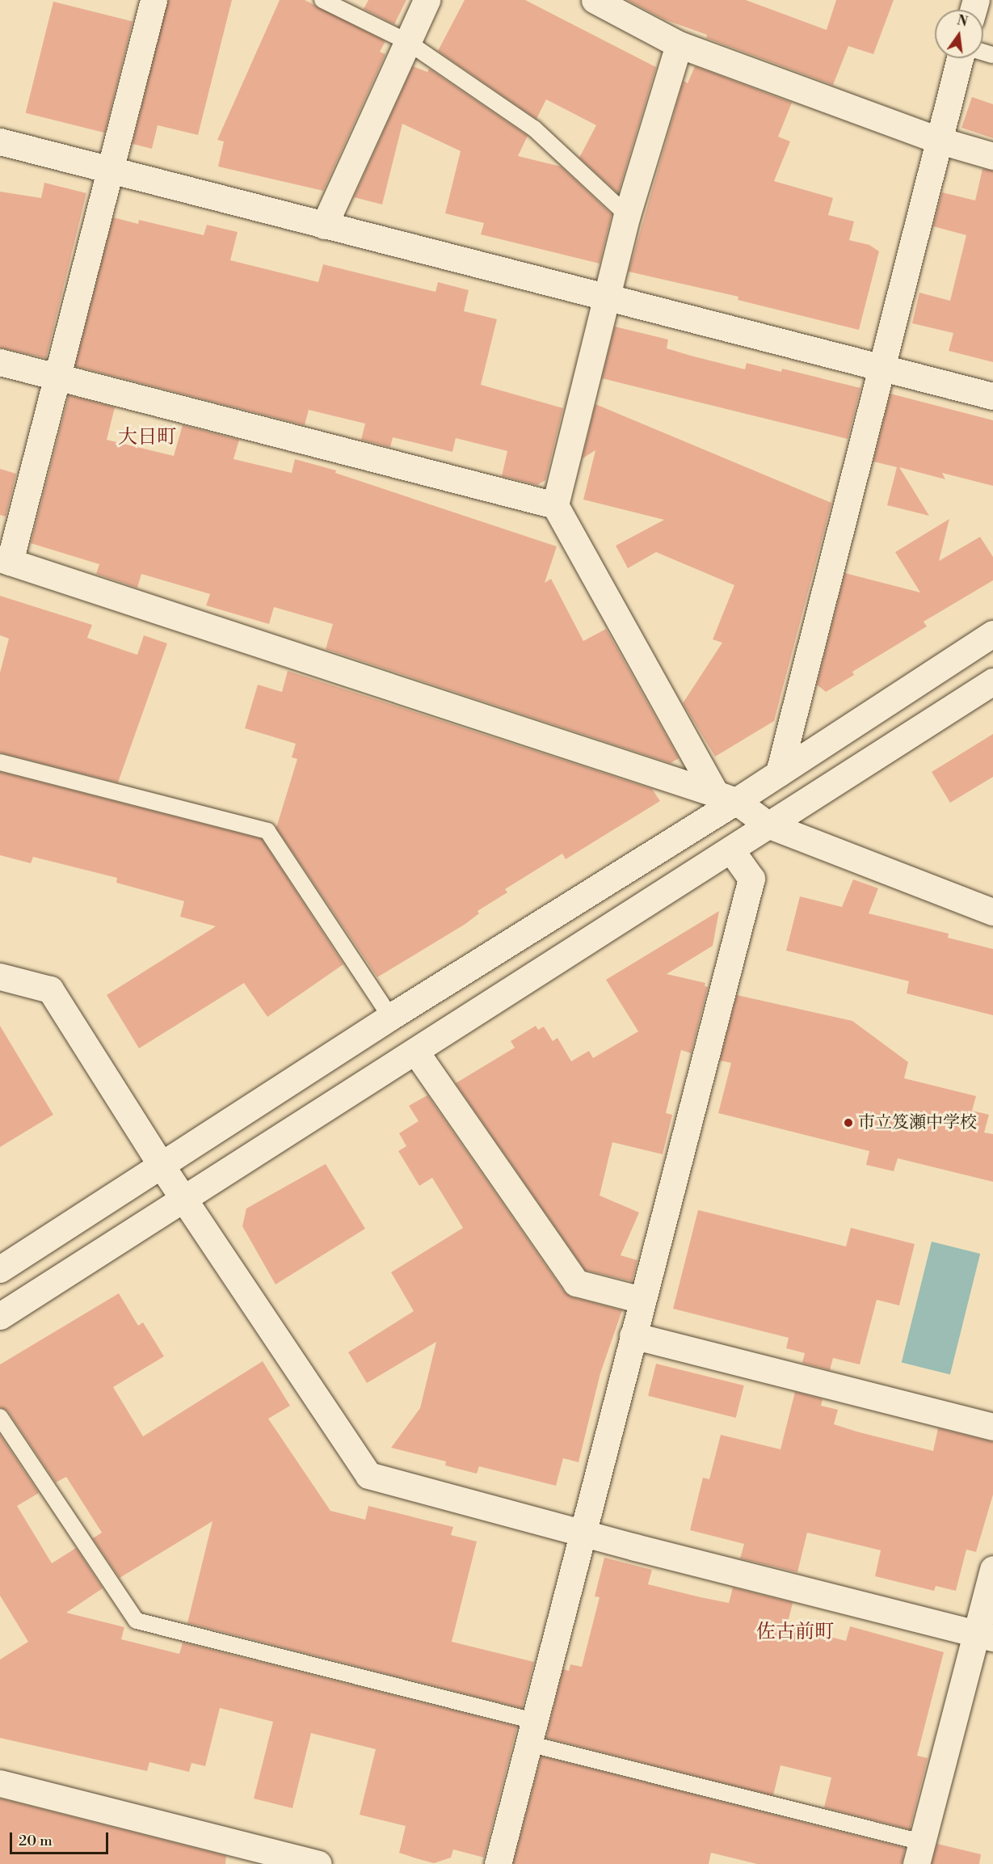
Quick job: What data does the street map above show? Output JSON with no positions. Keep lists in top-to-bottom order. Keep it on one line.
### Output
{"districts":["大日町","佐古前町"],"places":["市立笈瀬中学校"],"scale_bar":"20 m","north":"top"}
